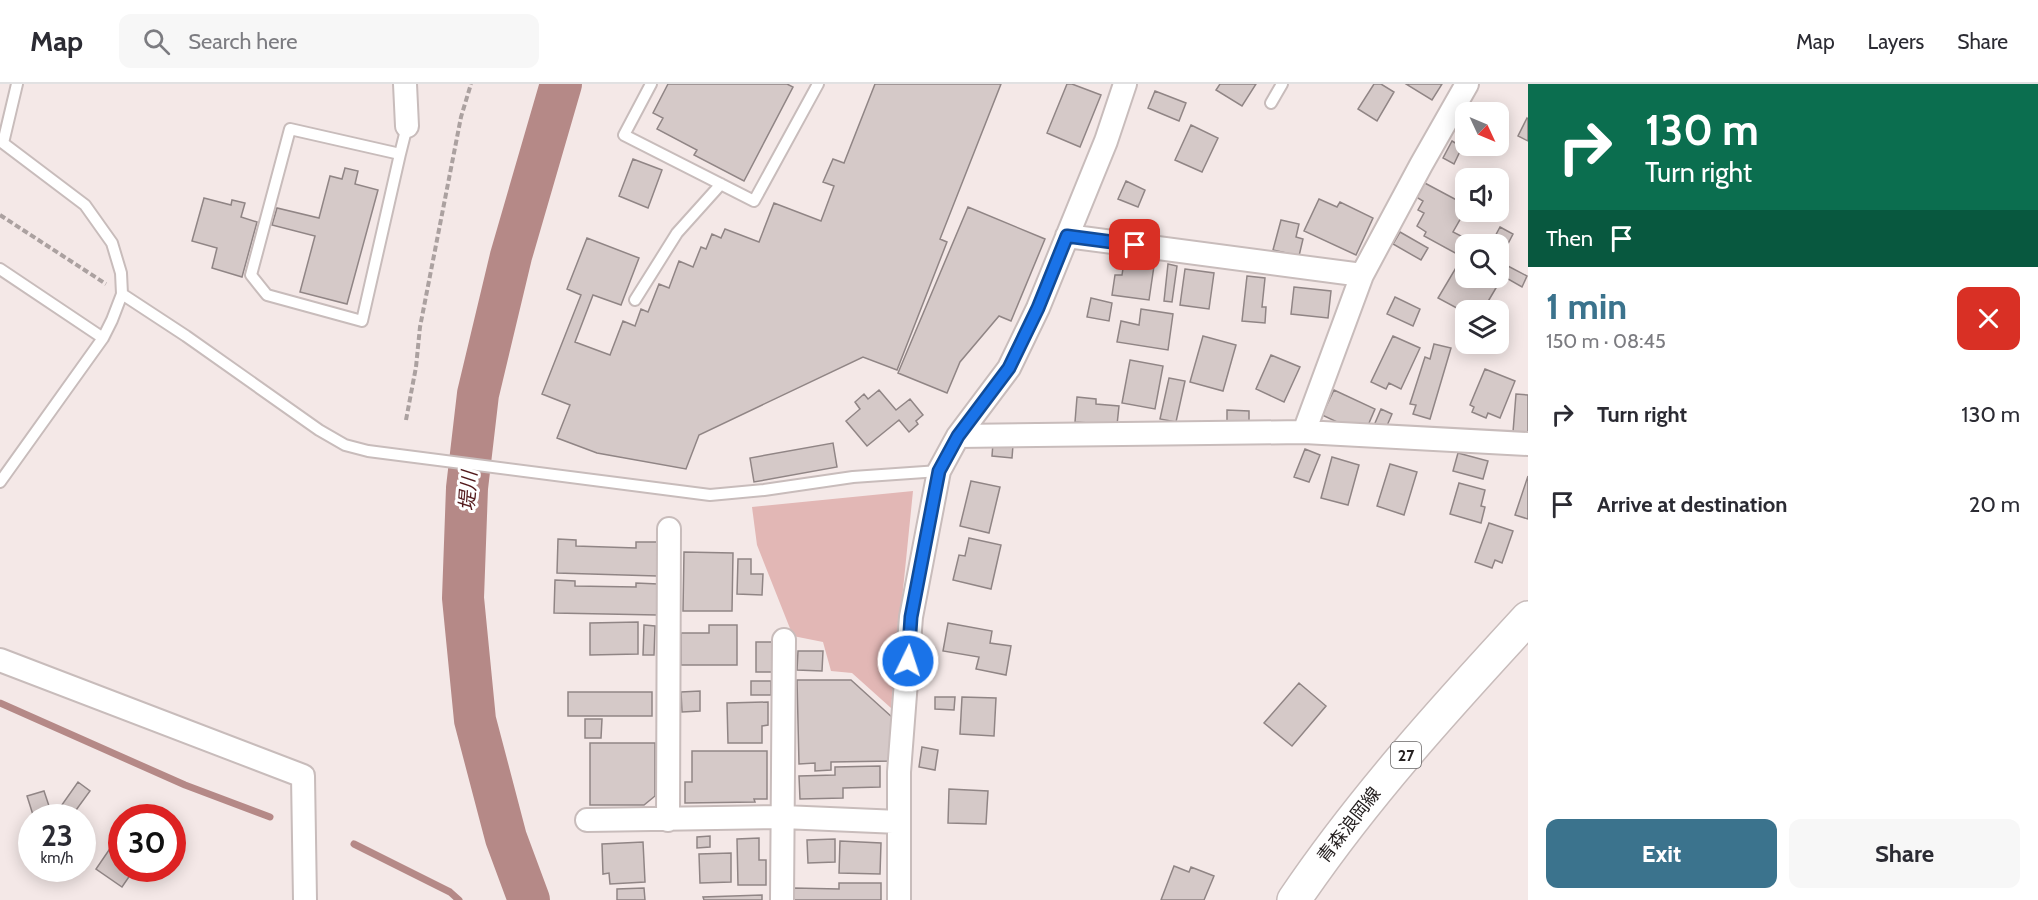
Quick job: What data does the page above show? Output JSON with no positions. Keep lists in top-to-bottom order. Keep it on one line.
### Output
{"streets":{"main road":["27","青森浪岡線"]},"water":["堤川"],"north":"bottom right","page":{"header":"Map","search":"Search here","nav":["Map","Layers","Share"],"turn":["130 m","Turn right"],"then":"Then","heading":["1 min","150 m · 08:45"],"list":[{"name":"Turn right","value":"130 m"},{"name":"Arrive at destination","value":"20 m"}],"speed":"23 km/h","limit":"30","buttons":["Exit","Share"]}}
